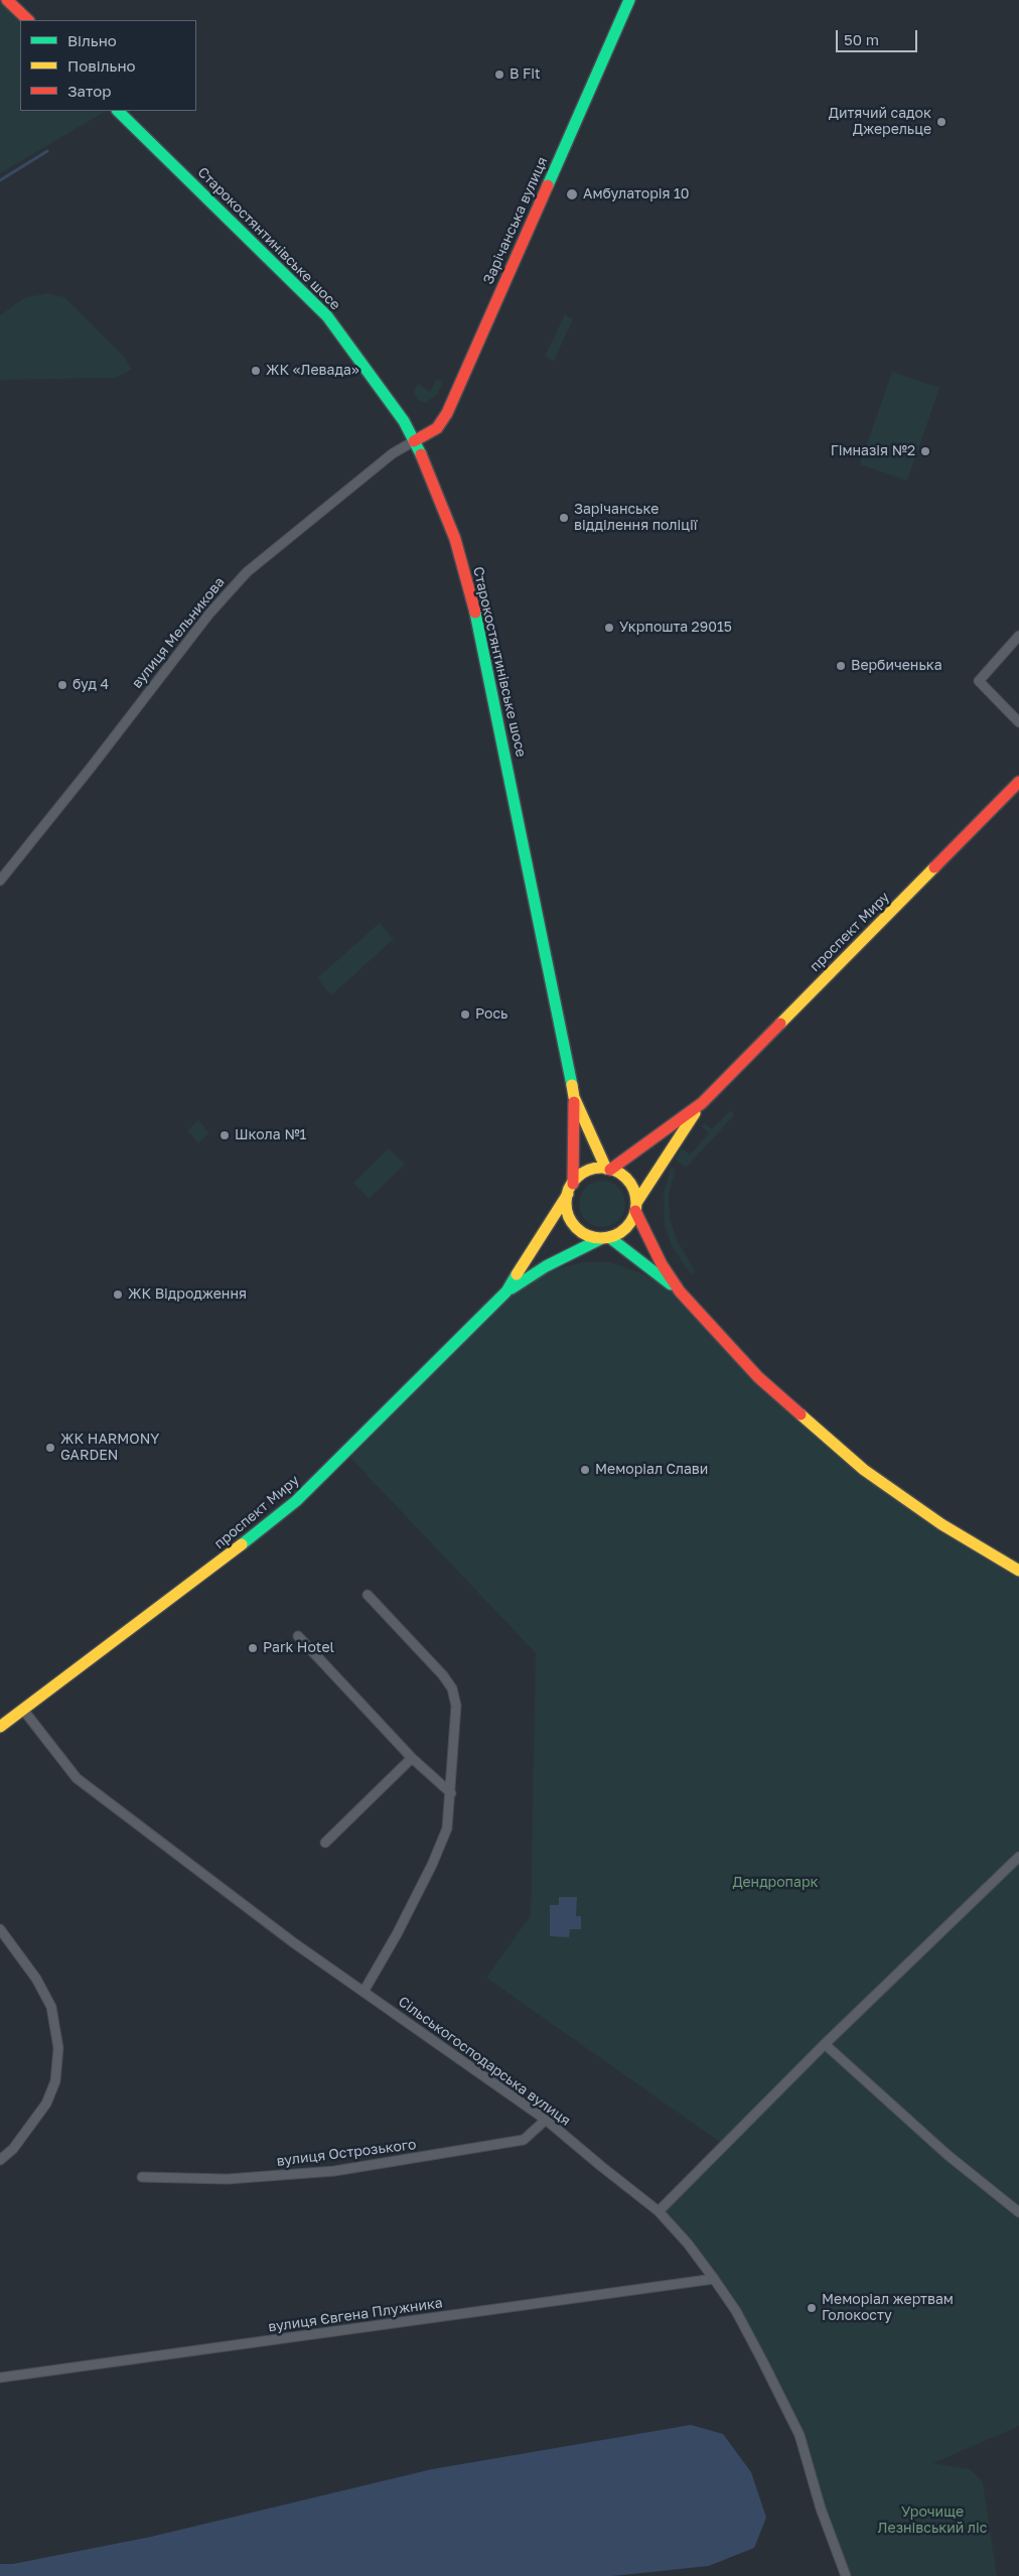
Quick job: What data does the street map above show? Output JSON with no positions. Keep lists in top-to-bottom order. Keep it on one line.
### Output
{"streets":{"main road":["Зарічанська вулиця","Старокостянтинівське шосе","проспект Миру"],"street":["вулиця Мельникова","Сільськогосподарська вулиця","вулиця Острозького","вулиця Євгена Плужника"]},"crossings":[["Зарічанська вулиця","Старокостянтинівське шосе"],["Зарічанська вулиця","вулиця Мельникова"],["Старокостянтинівське шосе","вулиця Мельникова"],["проспект Миру","Сільськогосподарська вулиця"],["Сільськогосподарська вулиця","вулиця Острозького"],["Сільськогосподарська вулиця","вулиця Євгена Плужника"]],"parks":["Дендропарк","Урочище Лезнівський ліс"],"places":["B Fit","Дитячий садок Джерельце","Амбулаторія 10","ЖК «Левада»","Гімназія №2","Зарічанське відділення поліції","Укрпошта 29015","Вербиченька","буд 4","Рось","Школа №1","ЖК Відродження","ЖК HARMONY GARDEN","Меморіал Слави","Park Hotel","Меморіал жертвам Голокосту"],"legend":["Вільно","Повільно","Затор"],"scale_bar":"50 m"}
